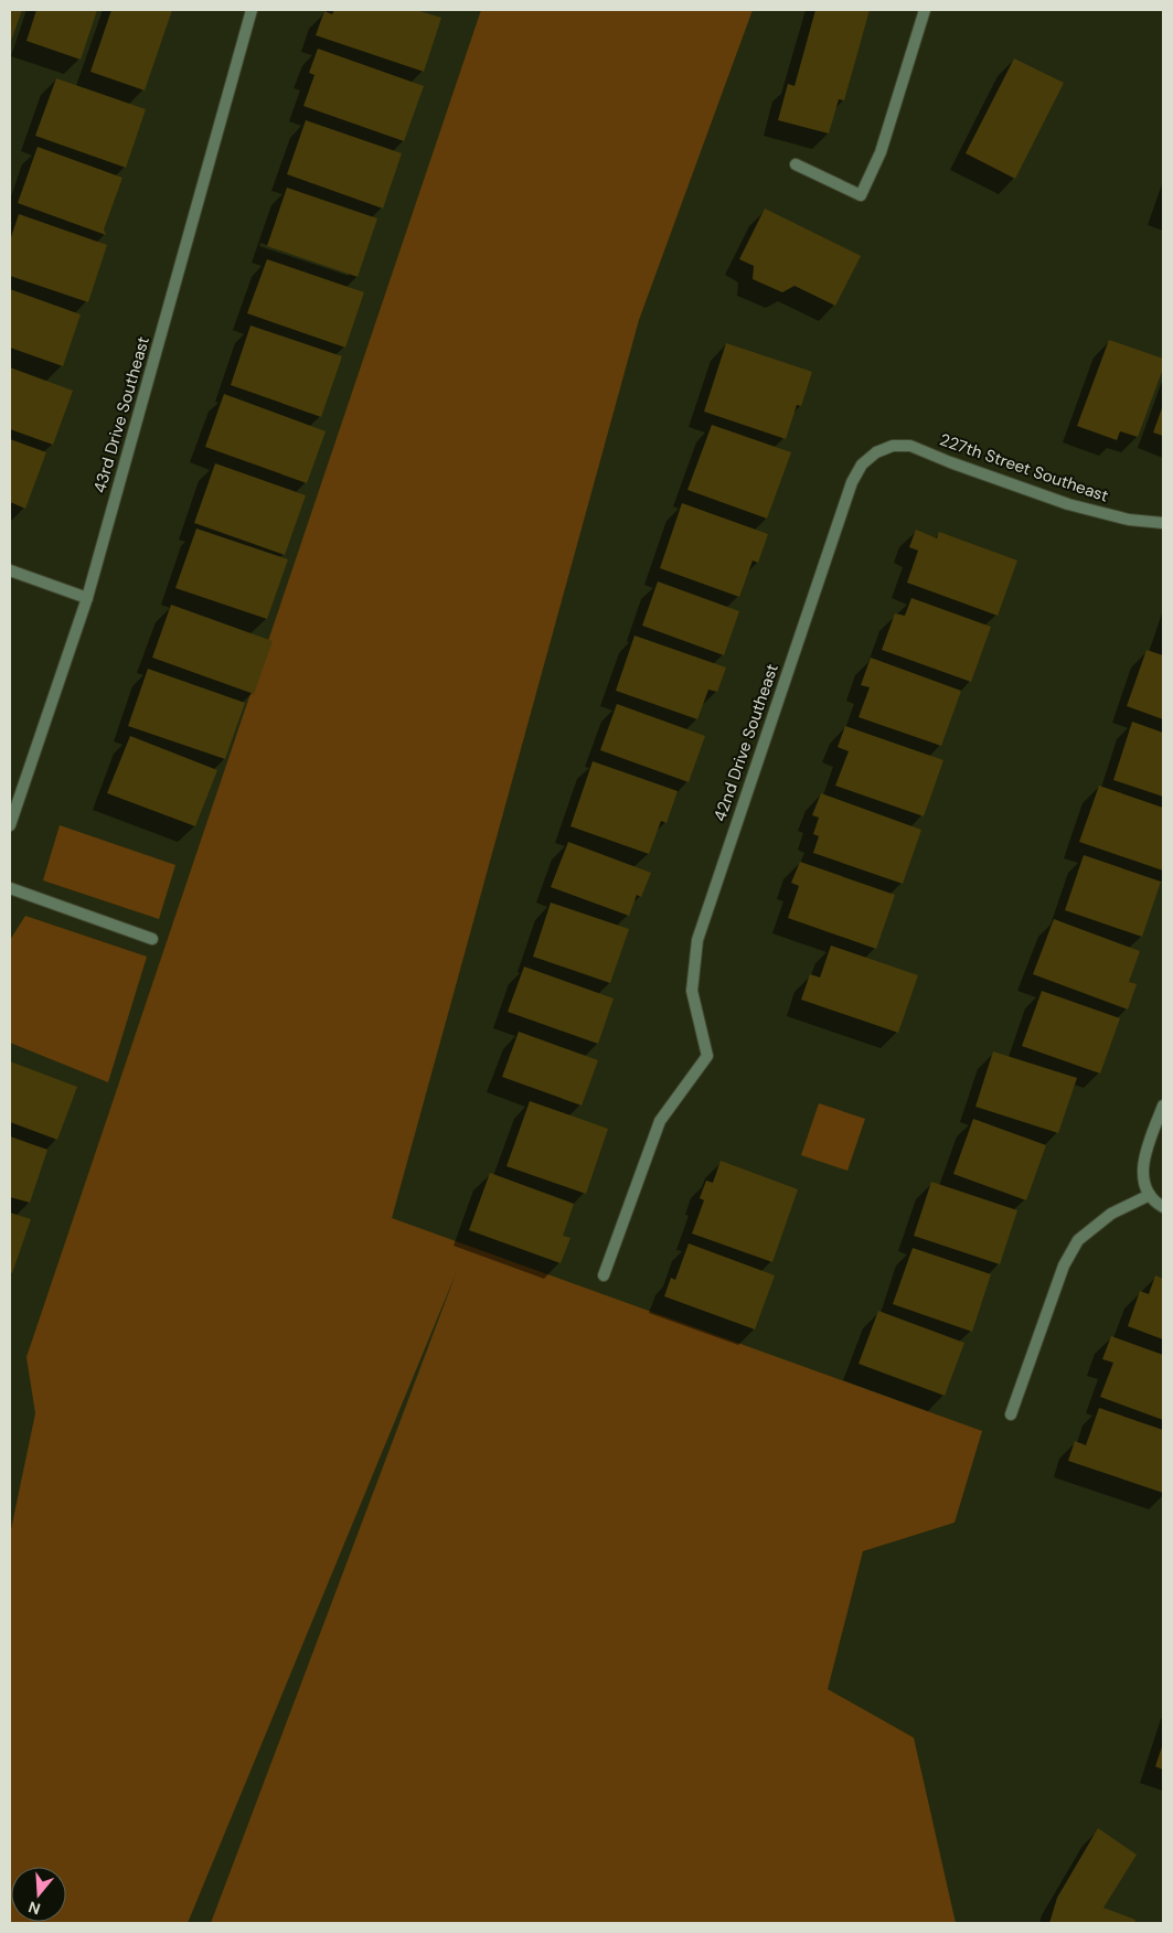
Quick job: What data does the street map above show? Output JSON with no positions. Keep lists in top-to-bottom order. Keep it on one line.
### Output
{"streets":{"street":["43rd Drive Southeast","227th Street Southeast","42nd Drive Southeast"]},"crossings":[["227th Street Southeast","42nd Drive Southeast"]],"north":"bottom"}
